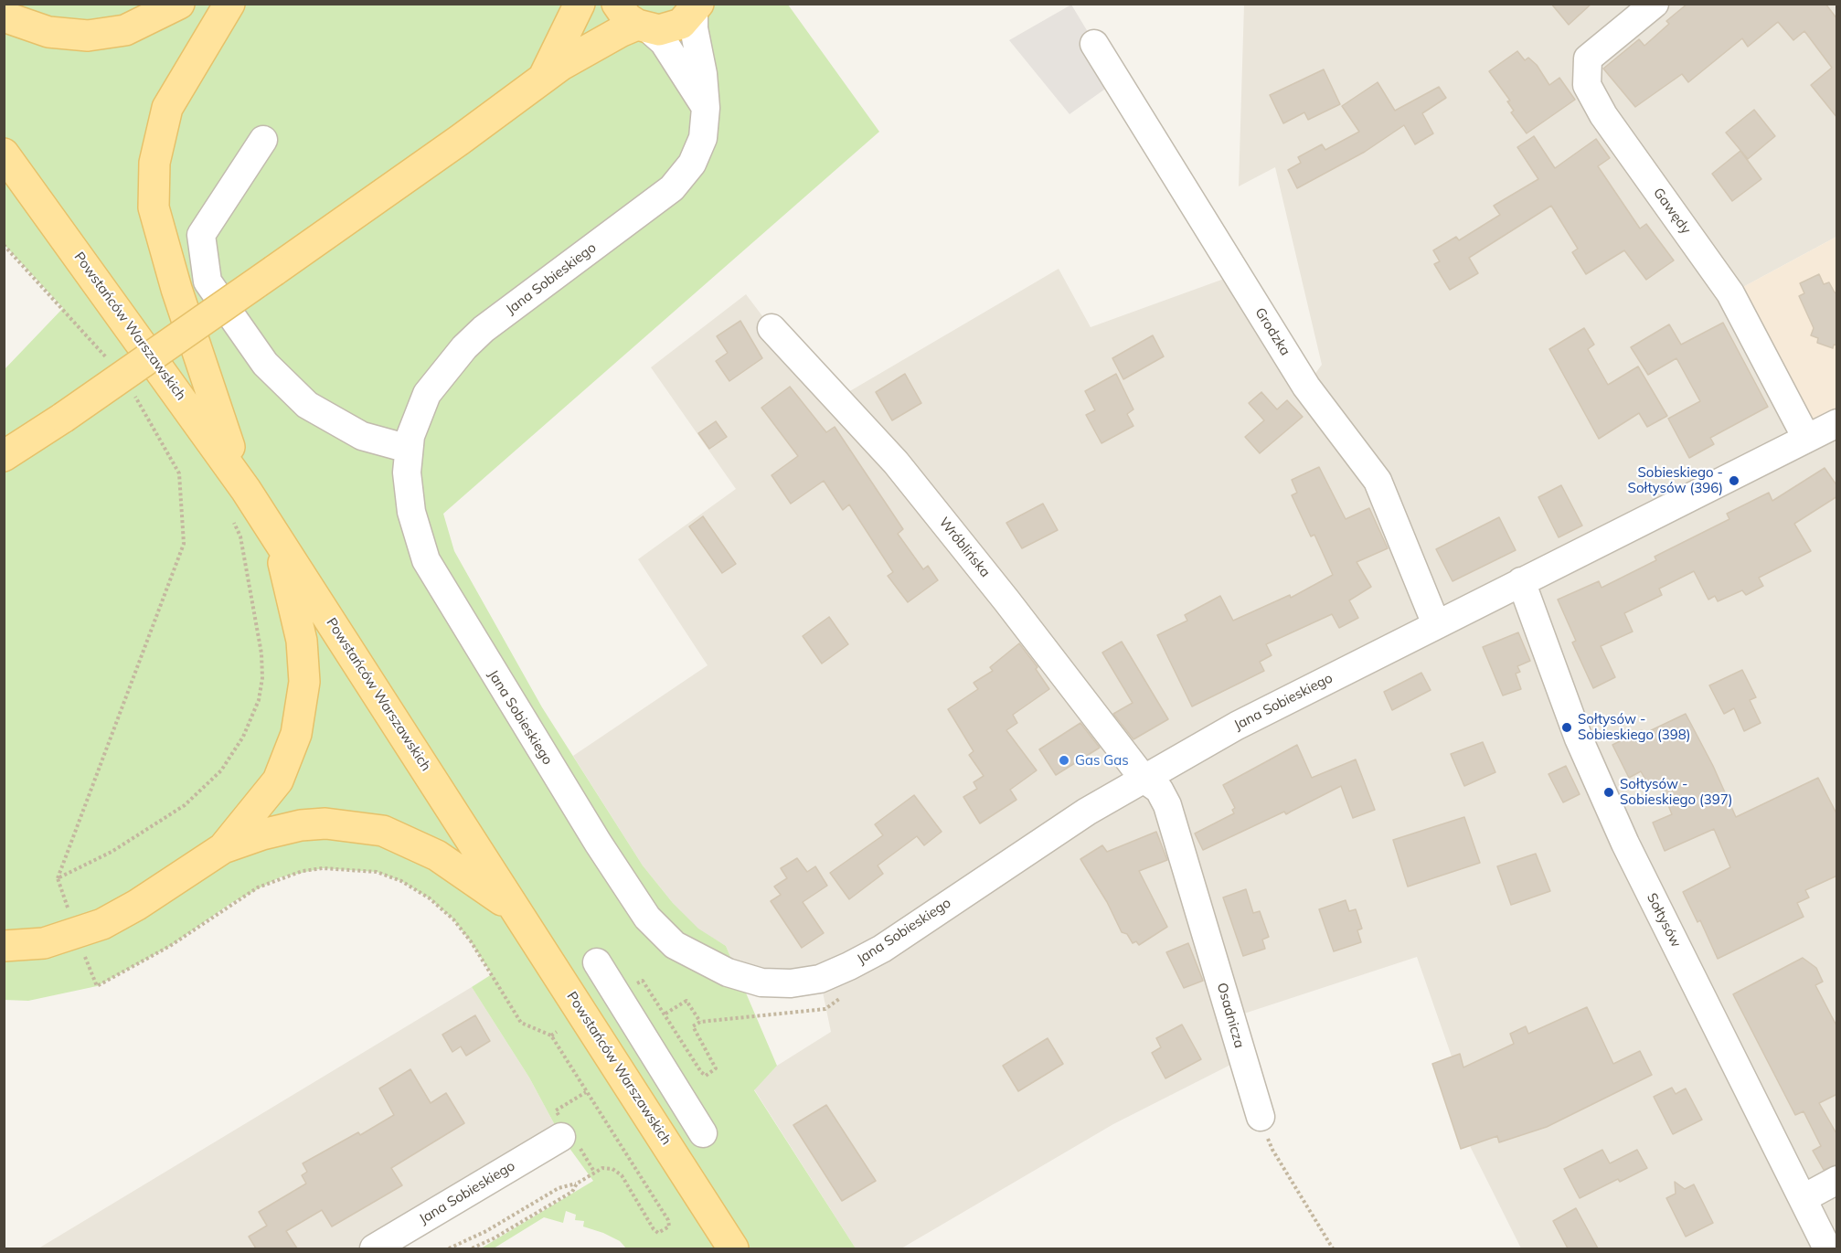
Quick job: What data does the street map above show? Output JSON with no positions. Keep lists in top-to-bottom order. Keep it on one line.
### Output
{"streets":{"main road":["Powstańców Warszawskich"],"street":["Gawędy","Jana Sobieskiego","Grodzka","Wróblińska","Sołtysów","Osadnicza"]},"crossings":[["Gawędy","Jana Sobieskiego"],["Jana Sobieskiego","Grodzka"],["Jana Sobieskiego","Wróblińska"],["Jana Sobieskiego","Sołtysów"],["Jana Sobieskiego","Osadnicza"],["Wróblińska","Osadnicza"]],"places":["Sobieskiego - Sołtysów (396)","Sołtysów - Sobieskiego (398)","Gas Gas","Sołtysów - Sobieskiego (397)"]}
